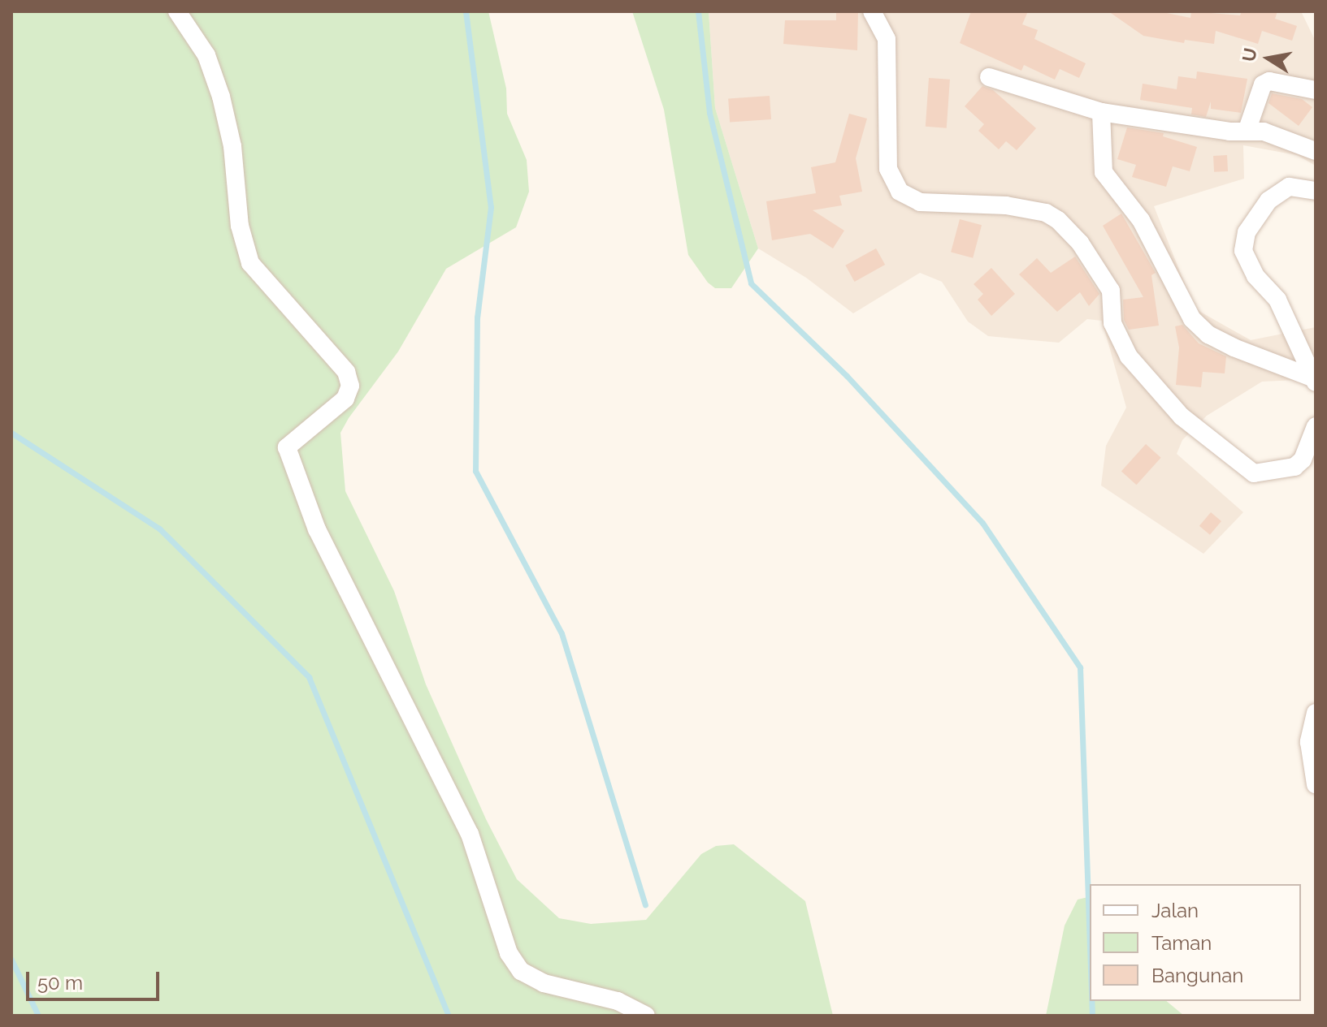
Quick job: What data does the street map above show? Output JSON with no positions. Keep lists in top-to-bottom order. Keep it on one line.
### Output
{"legend":["Jalan","Taman","Bangunan"],"scale_bar":"50 m","north":"left"}
